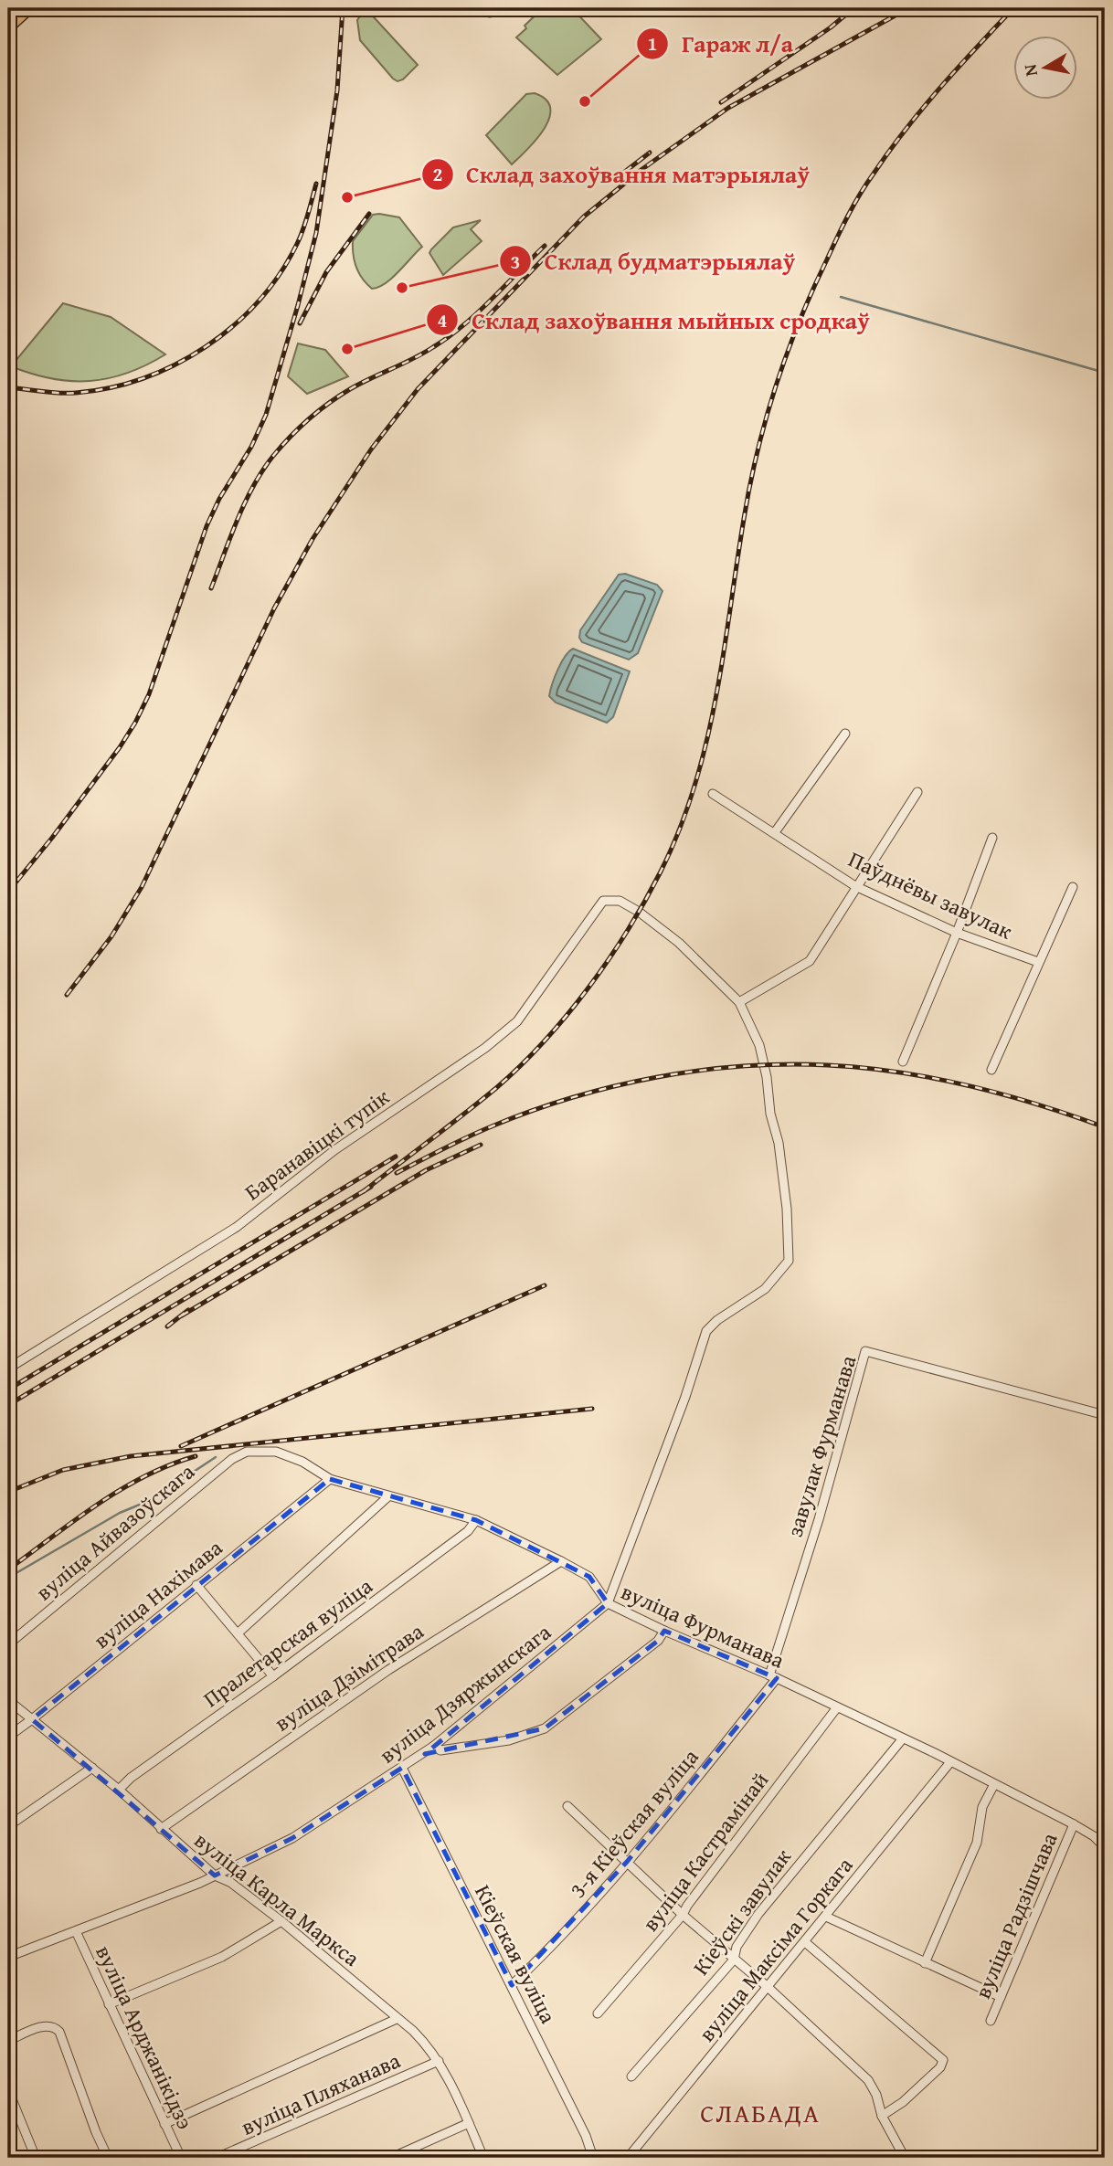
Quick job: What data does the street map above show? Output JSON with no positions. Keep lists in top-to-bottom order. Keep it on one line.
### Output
{"streets":{"street":["Паўднёвы завулак","Баранавіцкі тупік","завулак Фурманава","вуліца Айвазоўскага","вуліца Нахімава","вуліца Фурманава","Пралетарская вуліца","вуліца Дзімітрава","вуліца Дзяржынскага","3-я Кіеўская вуліца","вуліца Кастрамінай","вуліца Карла Маркса","Кіеўскі завулак","вуліца Радзішчава","вуліца Максіма Горкага","Кіеўская вуліца","вуліца Арджанікідзэ","вуліца Пляханава"]},"crossings":[["Баранавіцкі тупік","вуліца Дзяржынскага"],["завулак Фурманава","вуліца Фурманава"],["завулак Фурманава","3-я Кіеўская вуліца"],["вуліца Айвазоўскага","вуліца Фурманава"],["вуліца Нахімава","вуліца Фурманава"],["вуліца Нахімава","вуліца Карла Маркса"],["вуліца Фурманава","Пралетарская вуліца"],["вуліца Фурманава","вуліца Дзімітрава"],["вуліца Фурманава","вуліца Дзяржынскага"],["вуліца Фурманава","3-я Кіеўская вуліца"],["вуліца Фурманава","вуліца Кастрамінай"],["вуліца Фурманава","Кіеўскі завулак"],["вуліца Фурманава","вуліца Радзішчава"],["вуліца Фурманава","вуліца Максіма Горкага"],["Пралетарская вуліца","вуліца Карла Маркса"],["вуліца Дзімітрава","вуліца Карла Маркса"],["вуліца Дзяржынскага","вуліца Карла Маркса"],["вуліца Дзяржынскага","Кіеўская вуліца"],["вуліца Дзяржынскага","вуліца Арджанікідзэ"],["3-я Кіеўская вуліца","Кіеўская вуліца"],["вуліца Карла Маркса","вуліца Пляханава"]],"districts":["СЛАБАДА"],"places":["Гараж л/а","Склад захоўвання матэрыялаў","Склад будматэрыялаў","Склад захоўвання мыйных сродкаў"],"north":"left"}
